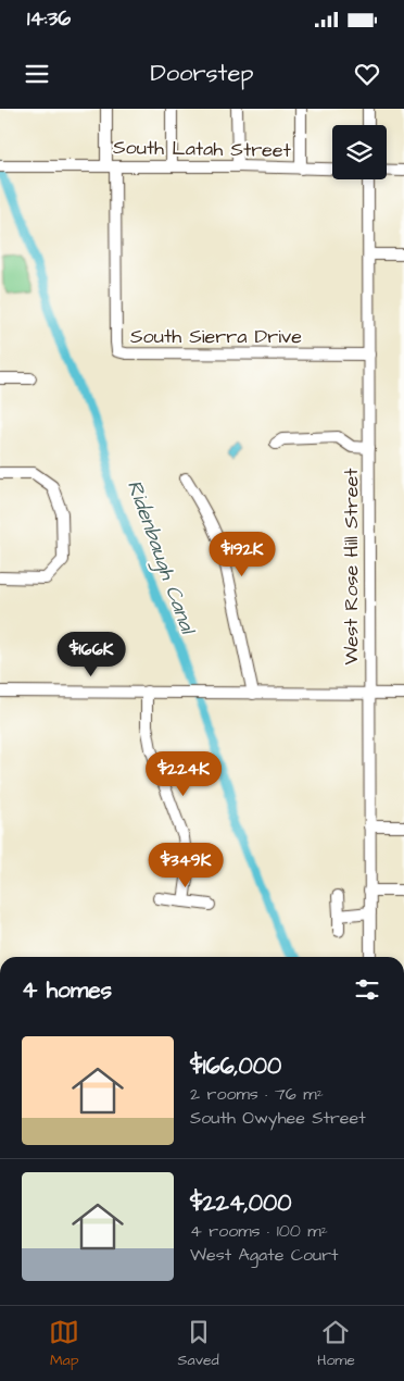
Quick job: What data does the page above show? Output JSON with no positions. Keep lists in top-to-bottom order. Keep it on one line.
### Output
{"streets":{"street":["South Latah Street","South Sierra Drive","West Rose Hill Street"]},"crossings":[["South Latah Street","South Sierra Drive"],["South Sierra Drive","West Rose Hill Street"]],"water":["Ridenbaugh Canal"],"page":{"status":"14:36","header":"Doorstep","price":["$192K","$166K","$224K","$349K"],"heading":"4 homes","list":[{"name":"$166,000","note":"2 rooms · 76 m² · South Owyhee Street"},{"name":"$224,000","note":"4 rooms · 100 m² · West Agate Court"}],"tabs":["Map","Saved","Home"]}}
